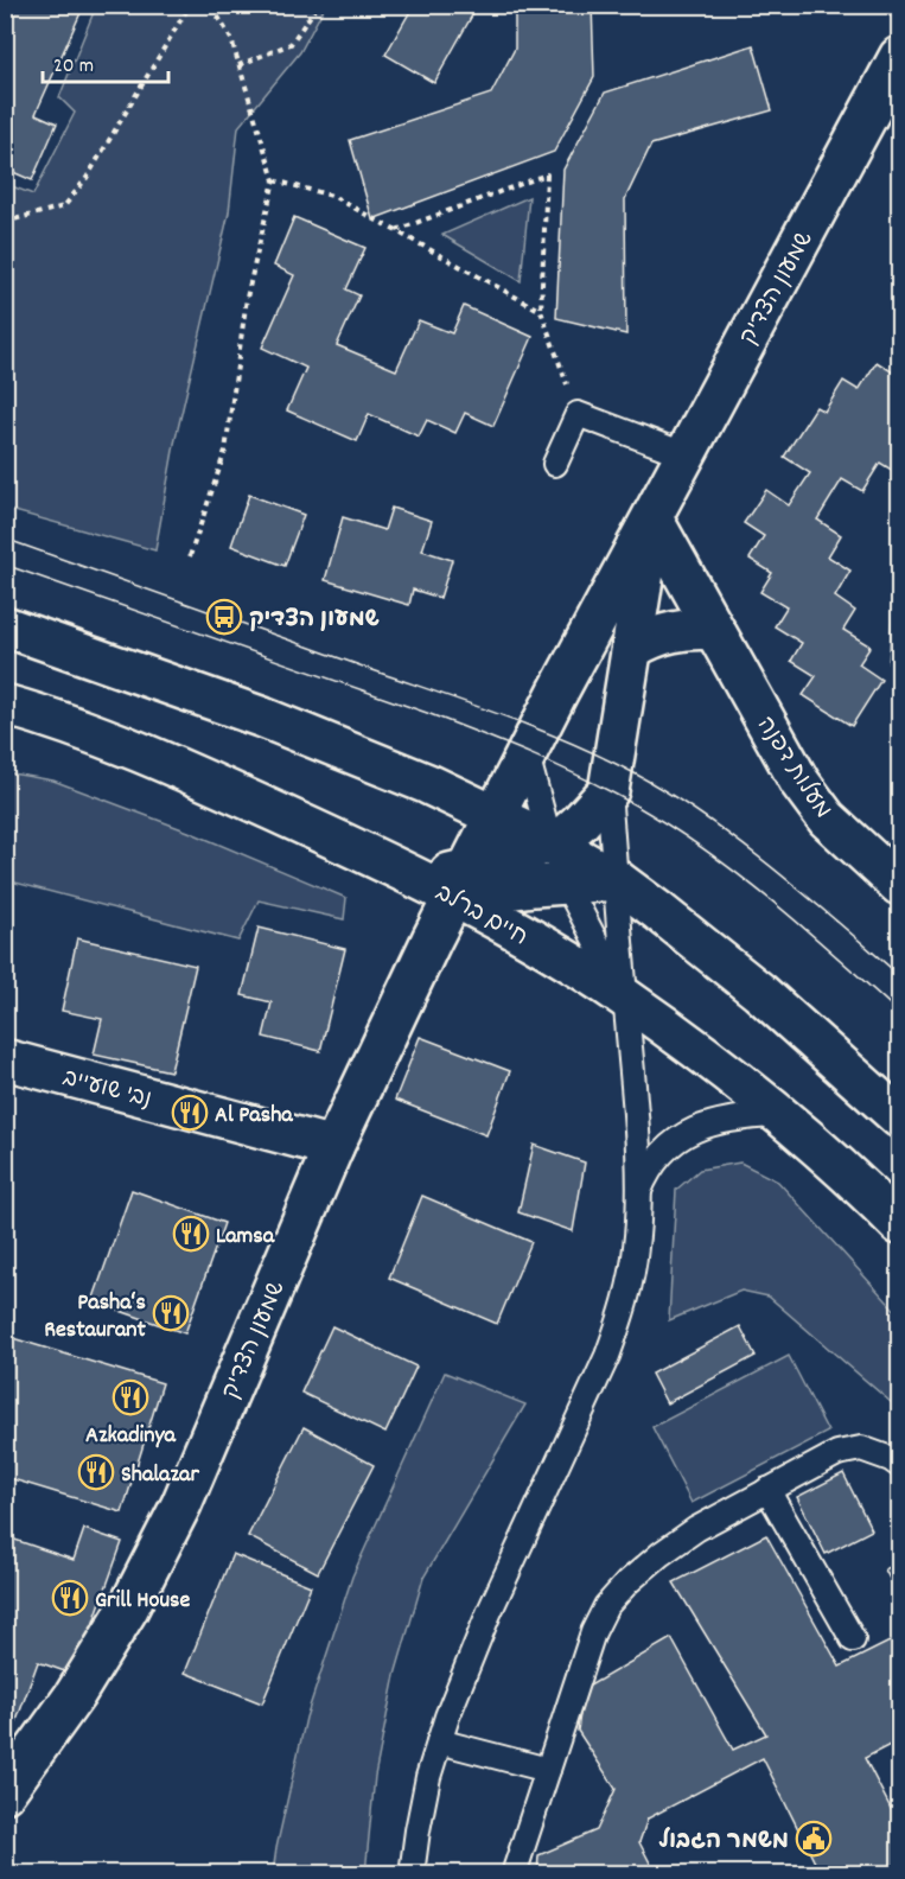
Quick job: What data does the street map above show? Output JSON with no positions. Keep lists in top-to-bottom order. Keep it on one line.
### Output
{"streets":{"main road":["שמעון הצדיק","מעלות דפנה","חיים ברלב","נבי שועייב"]},"crossings":[["שמעון הצדיק","מעלות דפנה"],["שמעון הצדיק","חיים ברלב"],["שמעון הצדיק","נבי שועייב"]],"places":{"bus stop":["שמעון הצדיק"],"restaurant":["Al Pasha","Lamsa","Pasha‘s Restaurant","Azkadinya","Shalazar","Grill House"],"public building":["משמר הגבול"]},"scale_bar":"20 m"}
